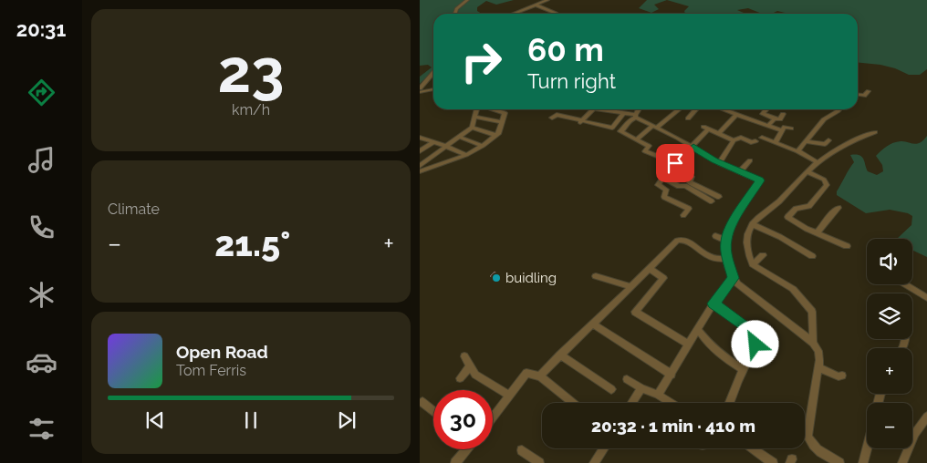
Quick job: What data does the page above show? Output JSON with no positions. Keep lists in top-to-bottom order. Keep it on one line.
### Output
{"places":["buidling"],"page":{"tabs":"20:31","tile":[["23","km/h"],"Climate"],"turn":["60 m","Turn right"],"heat":["−","21.5°","+"],"map_buttons":["+","−"],"song":["Open Road","Tom Ferris"],"limit":"30","trip":"20:32 · 1 min · 410 m"}}
